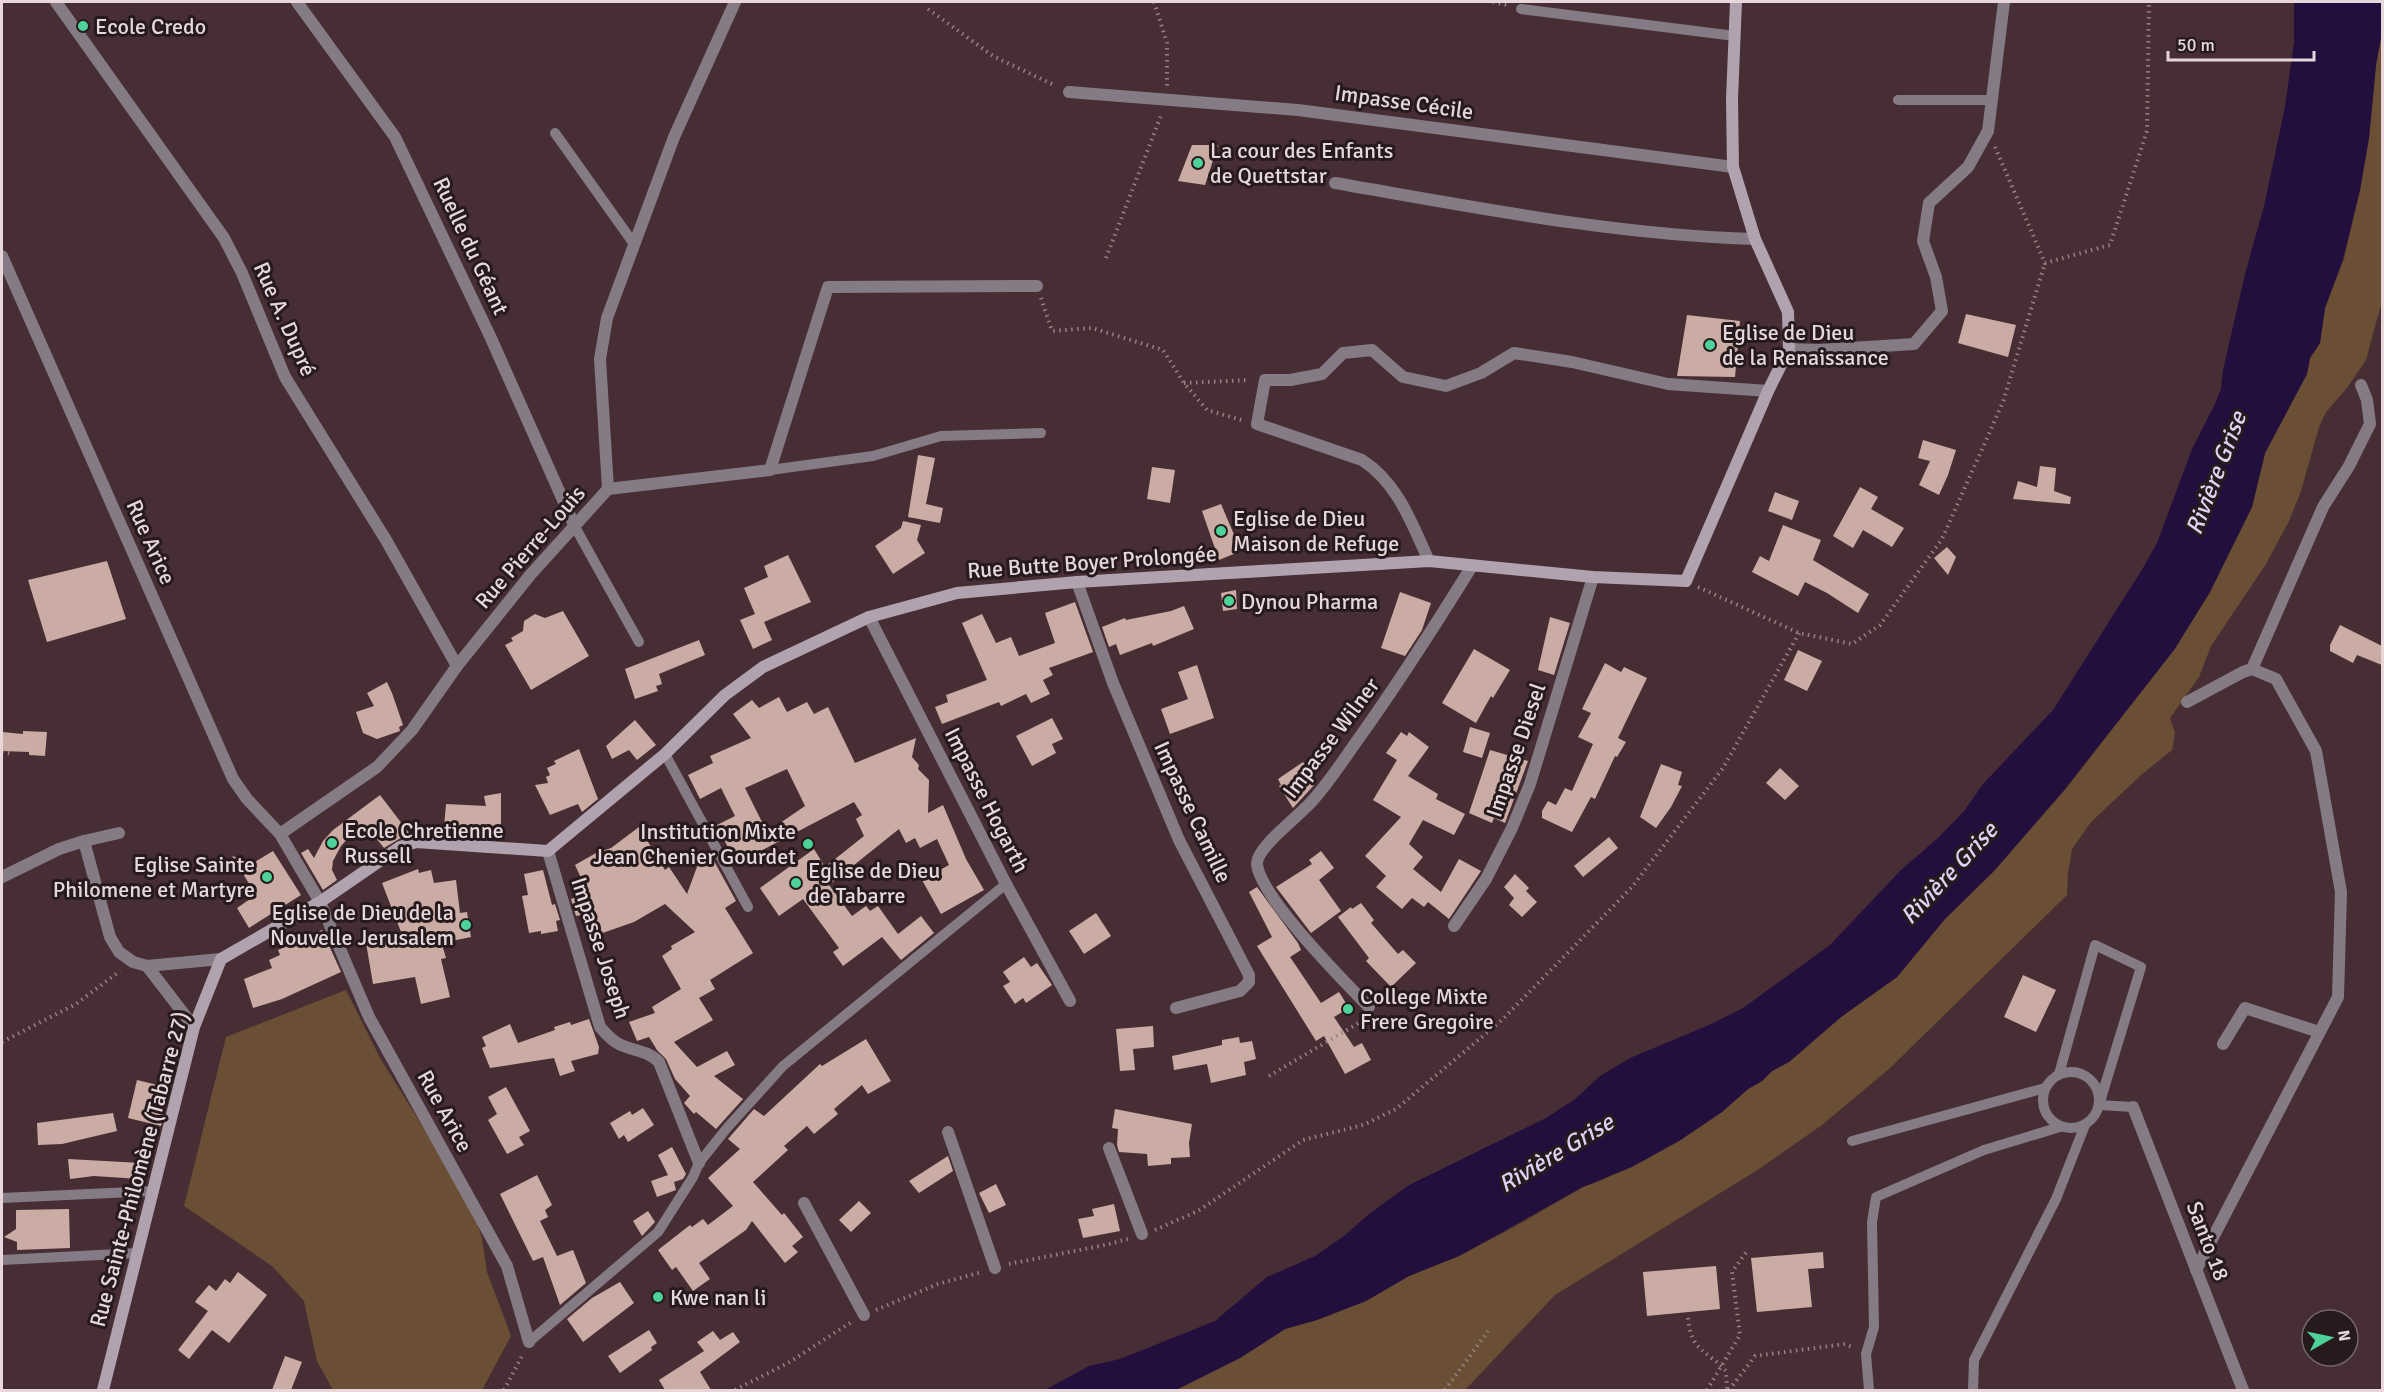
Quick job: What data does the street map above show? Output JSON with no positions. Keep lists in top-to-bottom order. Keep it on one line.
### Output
{"streets":{"street":["Impasse Cécile","Ruelle du Géant","Rue A. Dupré","Rue Arice","Rue Pierre-Louis","Rue Butte Boyer Prolongée","Impasse Wilner","Impasse Diesel","Impasse Hogarth","Impasse Camille","Impasse Joseph","Rue Sainte-Philomène (Tabarre 27)","Santo 18"]},"crossings":[["Ruelle du Géant","Rue Pierre-Louis"],["Rue A. Dupré","Rue Pierre-Louis"],["Rue Arice","Rue Pierre-Louis"],["Rue Butte Boyer Prolongée","Impasse Wilner"],["Rue Butte Boyer Prolongée","Impasse Diesel"],["Rue Butte Boyer Prolongée","Impasse Hogarth"],["Rue Butte Boyer Prolongée","Impasse Camille"],["Rue Butte Boyer Prolongée","Impasse Joseph"]],"water":["Rivière Grise"],"places":["Ecole Credo","La cour des Enfants de Quettstar","Eglise de Dieu de la Renaissance","Eglise de Dieu Maison de Refuge","Dynou Pharma","Ecole Chretienne Russell","Institution Mixte Jean Chenier Gourdet","Eglise Sainte Philomene et Martyre","Eglise de Dieu de Tabarre","Eglise de Dieu de la Nouvelle Jerusalem","College Mixte Frere Gregoire","Kwe nan li"],"scale_bar":"50 m","north":"right"}
